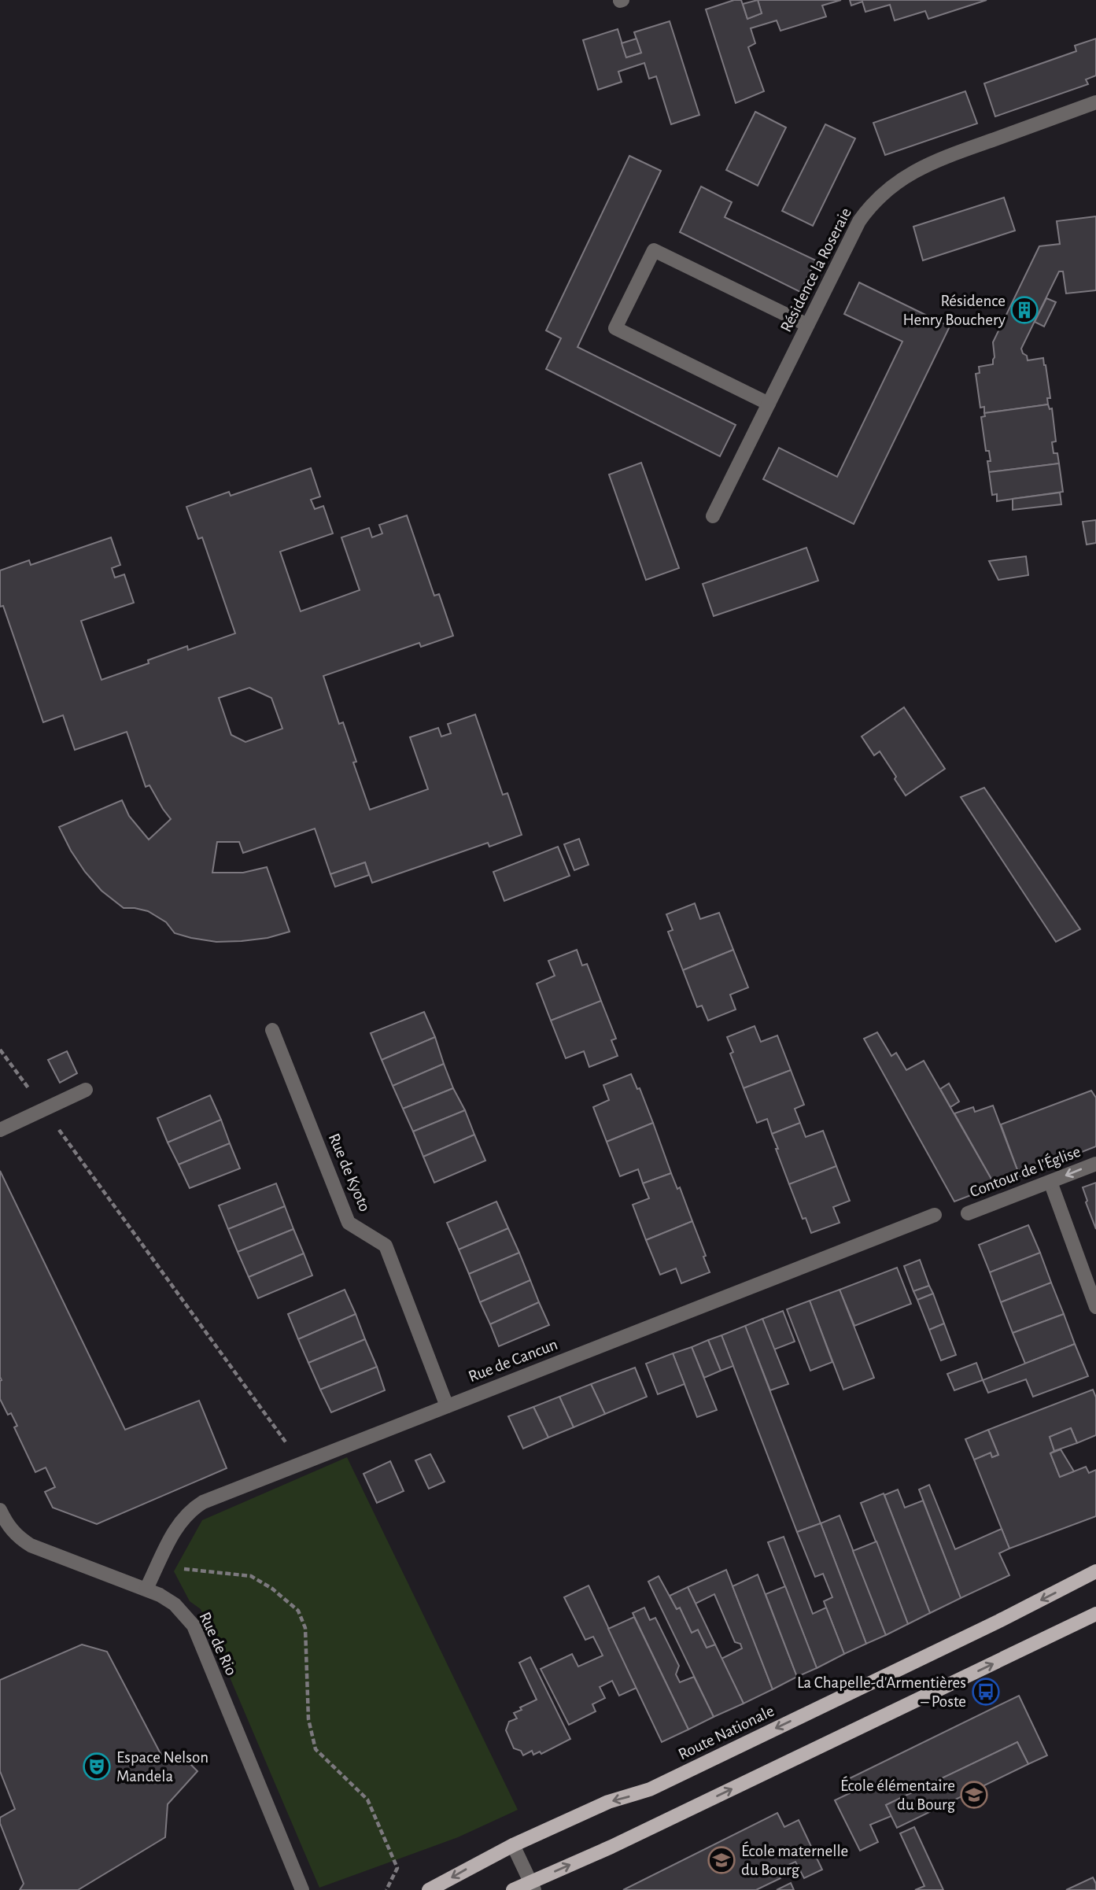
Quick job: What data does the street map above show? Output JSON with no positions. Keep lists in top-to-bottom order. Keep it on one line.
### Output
{"streets":{"main road":["Route Nationale"],"street":["Résidence la Roseraie","Contour de l'Église","Rue de Kyoto","Rue de Cancun","Rue de Rio"]},"crossings":[["Rue de Kyoto","Rue de Cancun"],["Rue de Cancun","Rue de Rio"]],"one_way":["Contour de l'Église"],"places":{"building":["Résidence Henry Bouchery"],"bus stop":["La Chapelle-d'Armentières – Poste"],"theatre":["Espace Nelson Mandela"],"school or university":["École élémentaire du Bourg","École maternelle du Bourg"]}}
